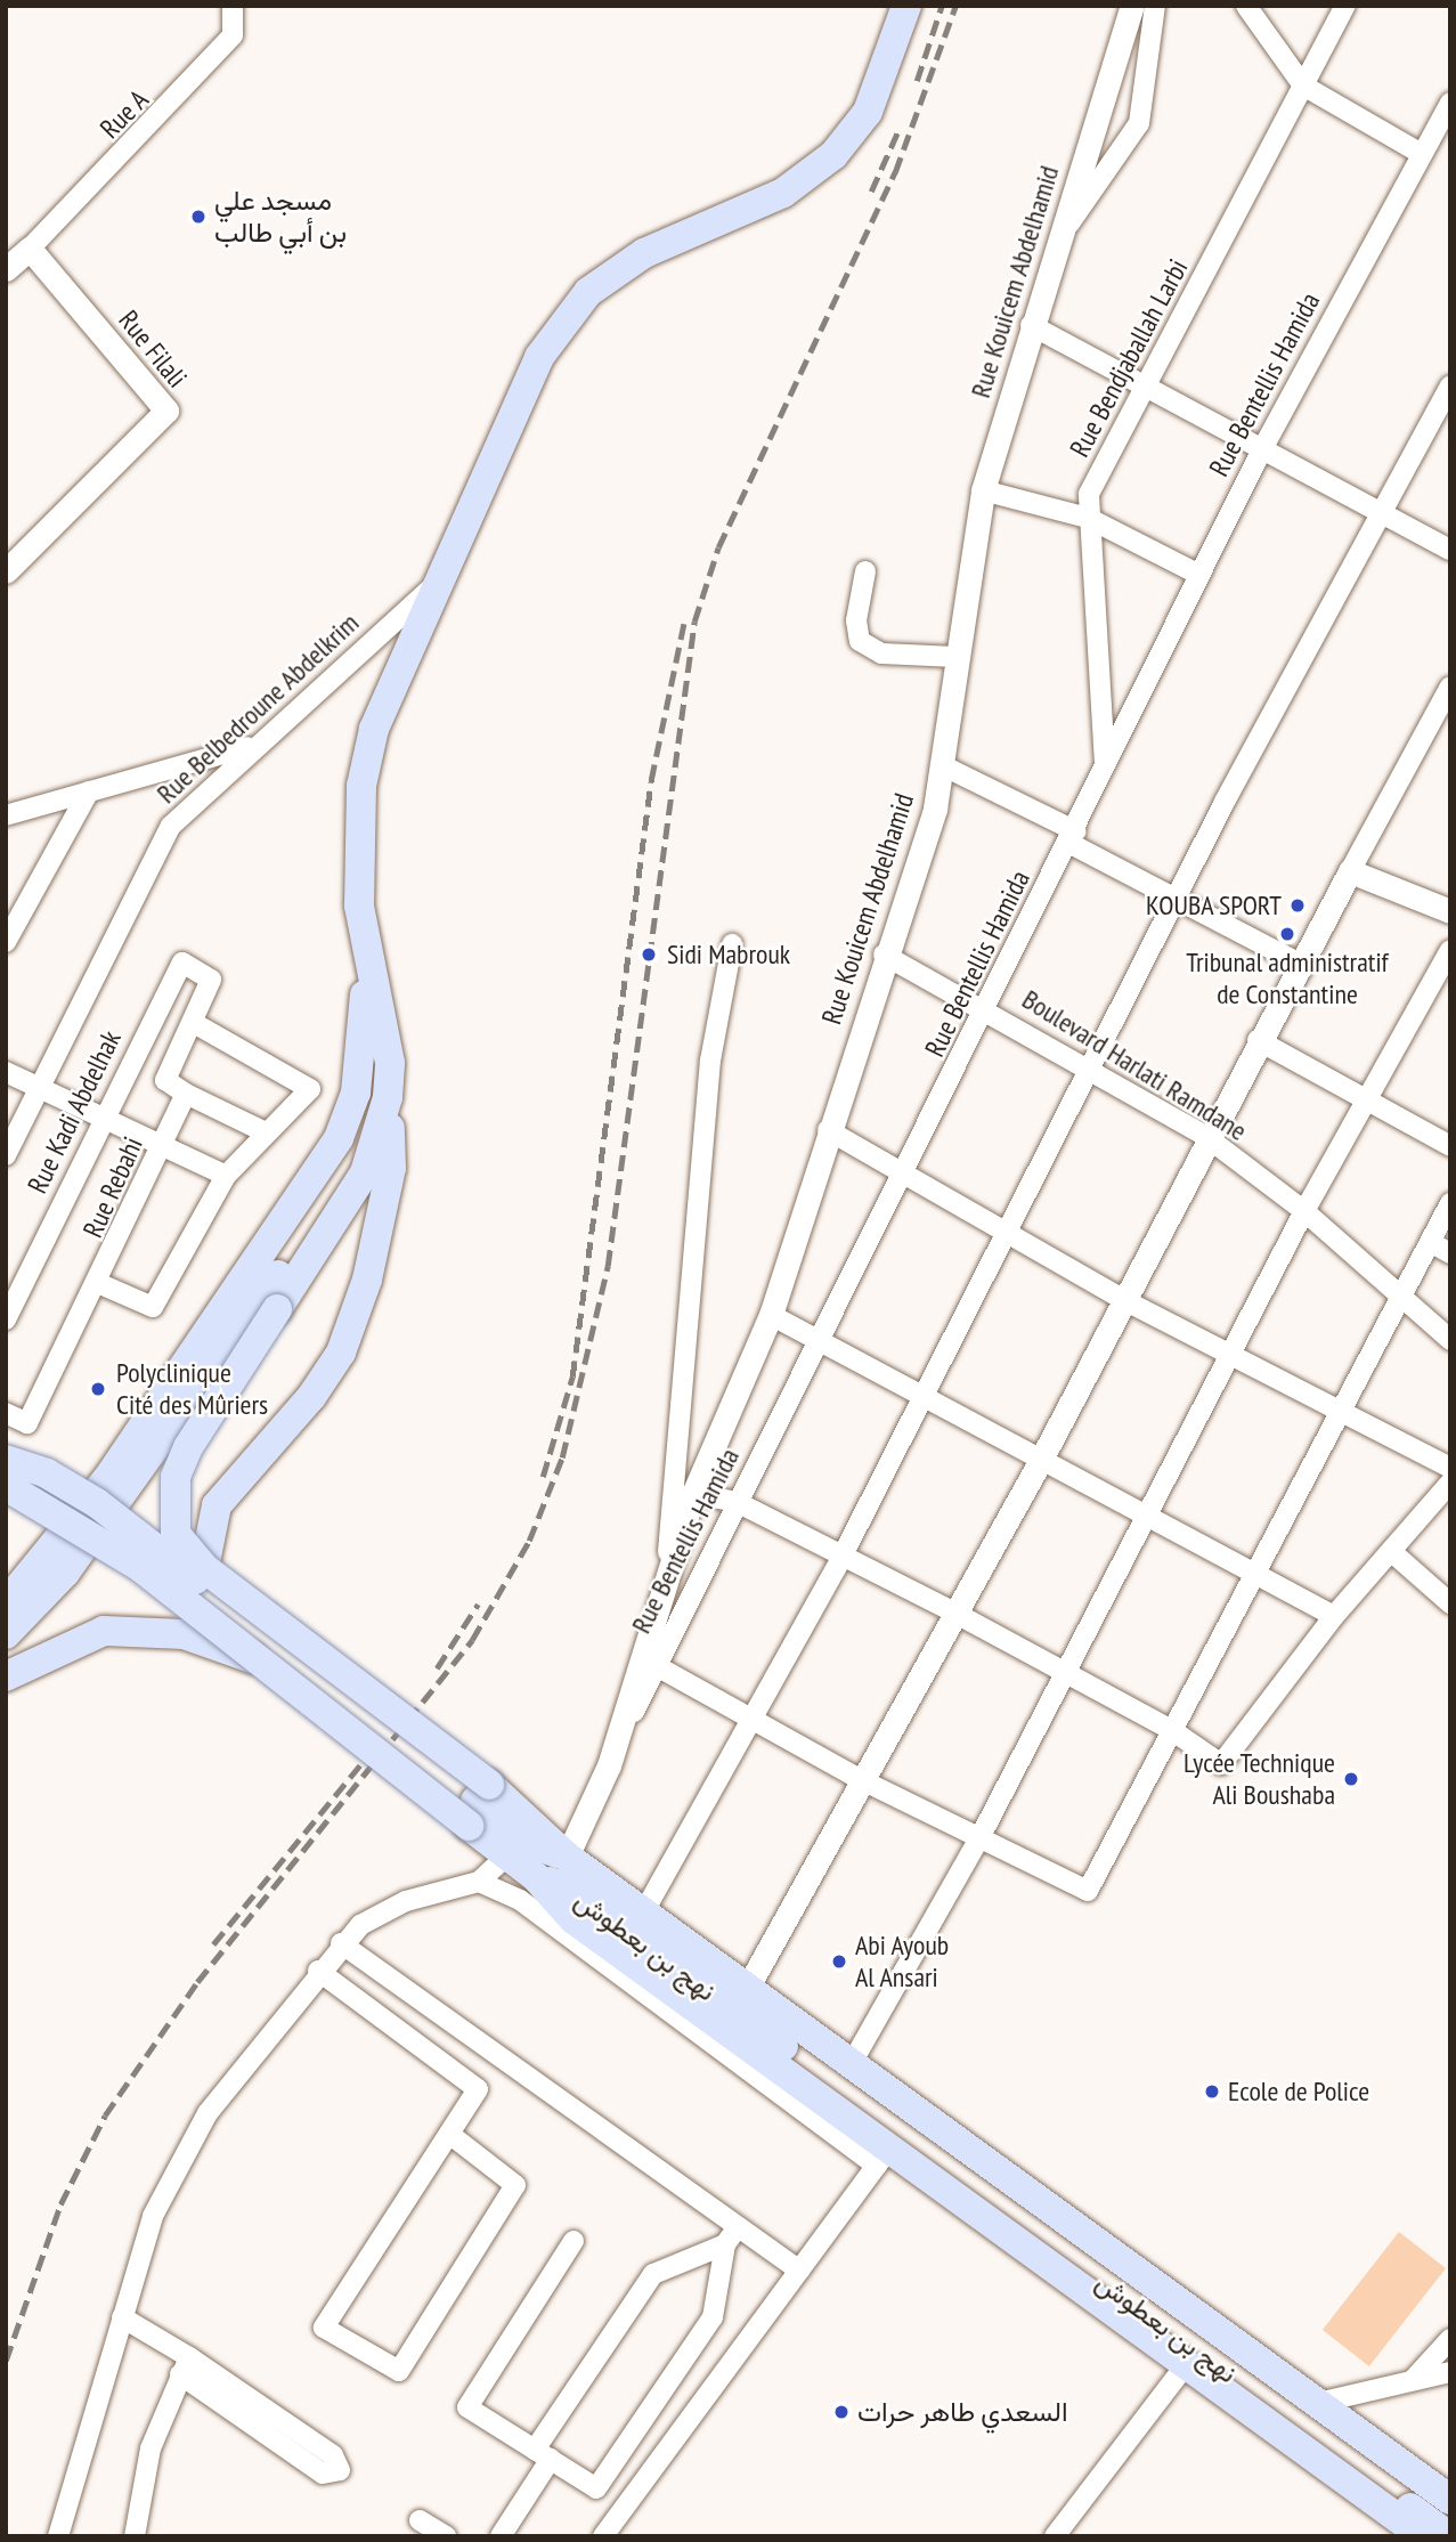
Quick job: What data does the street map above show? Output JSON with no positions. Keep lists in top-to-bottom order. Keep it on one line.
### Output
{"streets":{"main road":["نهج بن بعطوش"],"street":["Rue A","Rue Kouicem Abdelhamid","Rue Filali","Rue Bendjaballah Larbi","Rue Bentellis Hamida","Rue Belbedroune Abdelkrim","Boulevard Harlati Ramdane","Rue Kadi Abdelhak","Rue Rebahi"]},"crossings":[["Rue A","Rue Filali"],["Rue Kouicem Abdelhamid","Rue Bentellis Hamida"],["Rue Kouicem Abdelhamid","Boulevard Harlati Ramdane"],["Rue Bendjaballah Larbi","Rue Bentellis Hamida"],["Rue Bentellis Hamida","Boulevard Harlati Ramdane"]],"places":["مسجد علي بن أبي طالب","KOUBA SPORT","Tribunal administratif de Constantine","Sidi Mabrouk","Polyclinique Cité des Mûriers","Lycée Technique Ali Boushaba","Abi Ayoub Al Ansari","Ecole de Police","السعدي طاهر حرات"]}
